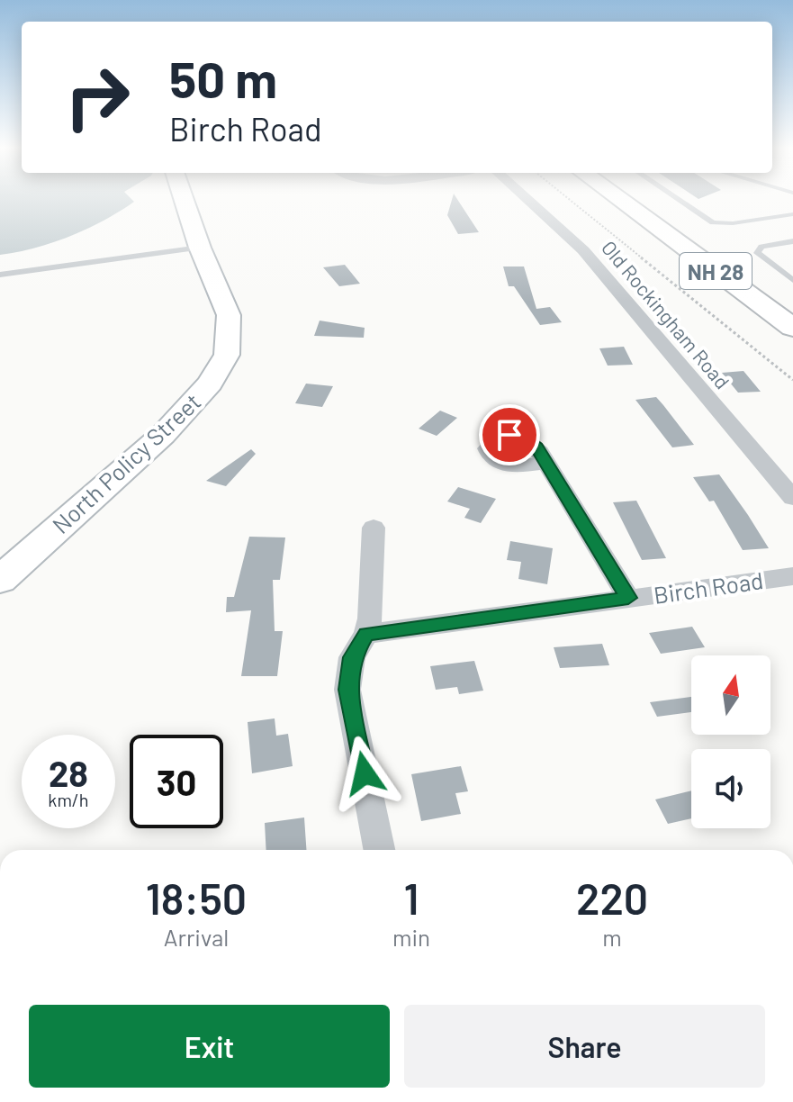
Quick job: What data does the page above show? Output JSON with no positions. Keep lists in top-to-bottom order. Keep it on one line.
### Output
{"streets":{"main road":["NH 28"],"street":["Old Rockingham Road","North Policy Street","Birch Road"]},"north":"top","page":{"turn":["50 m","Birch Road"],"speed":"28 km/h","limit":"30","eta":["18:50","Arrival","1","min","220","m"],"buttons":["Exit","Share"]}}
